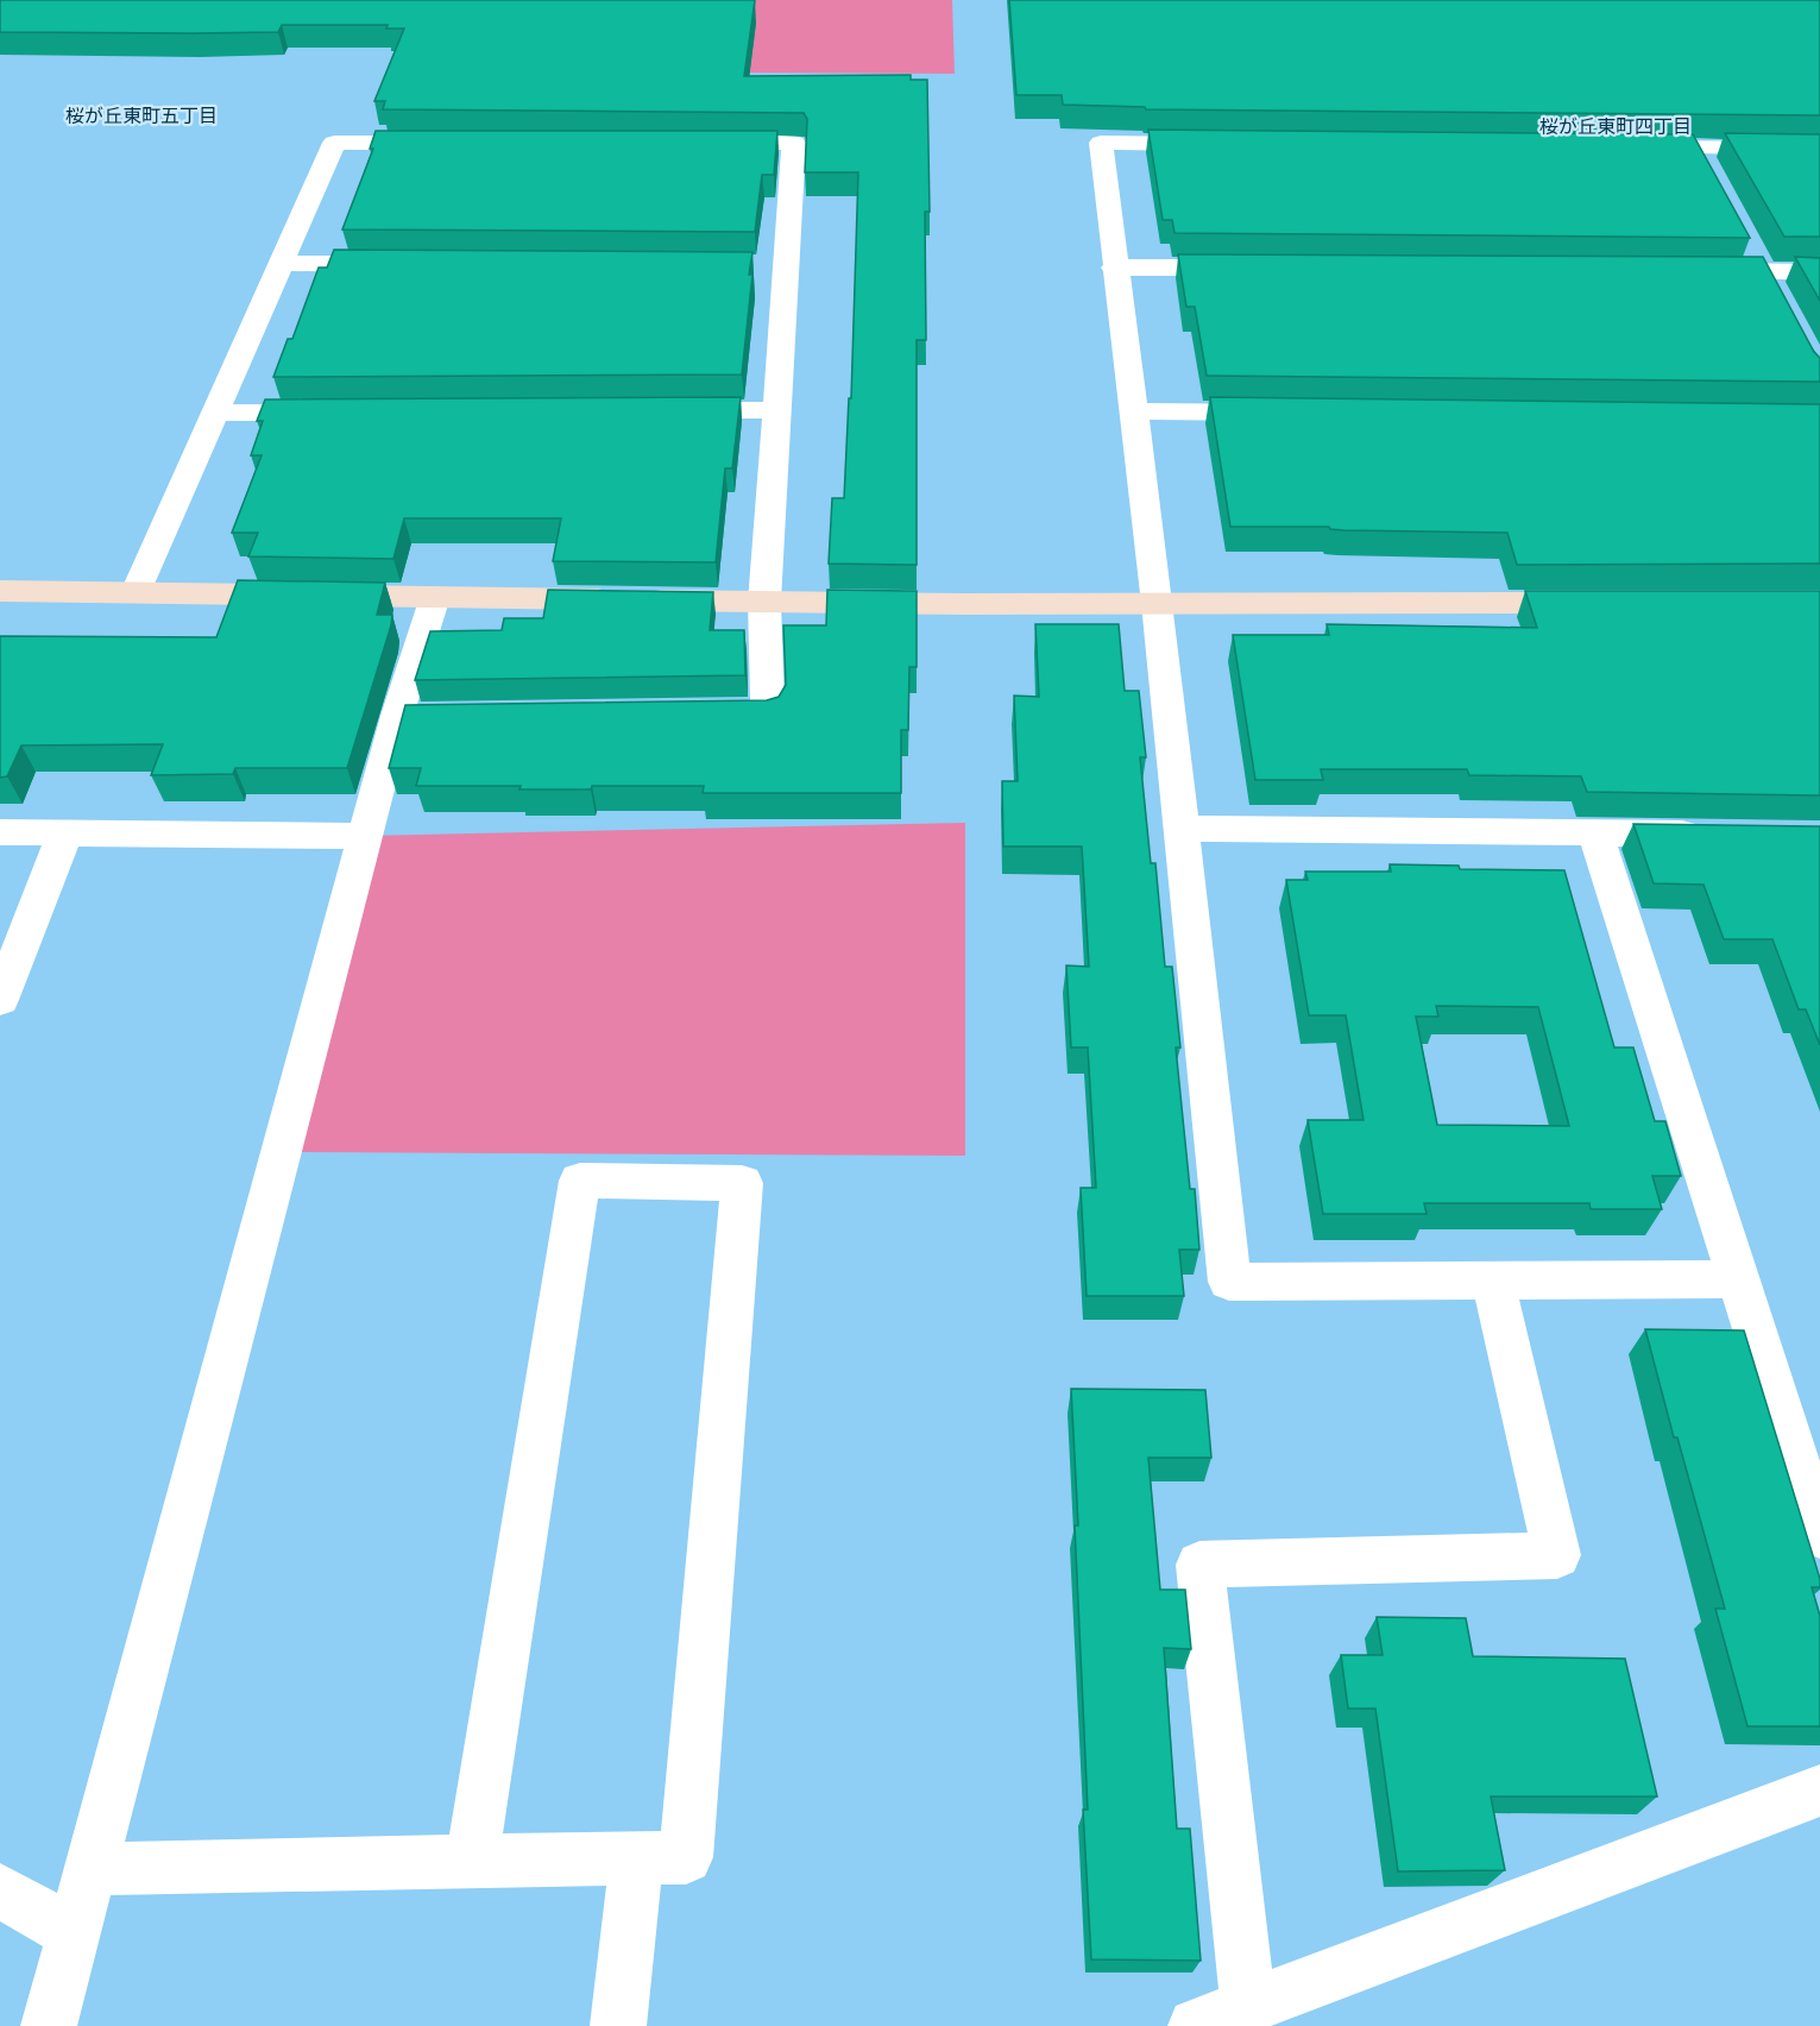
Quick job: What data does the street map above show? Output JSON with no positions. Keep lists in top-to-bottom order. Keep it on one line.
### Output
{"districts":["桜が丘東町五丁目","桜が丘東町四丁目"]}
